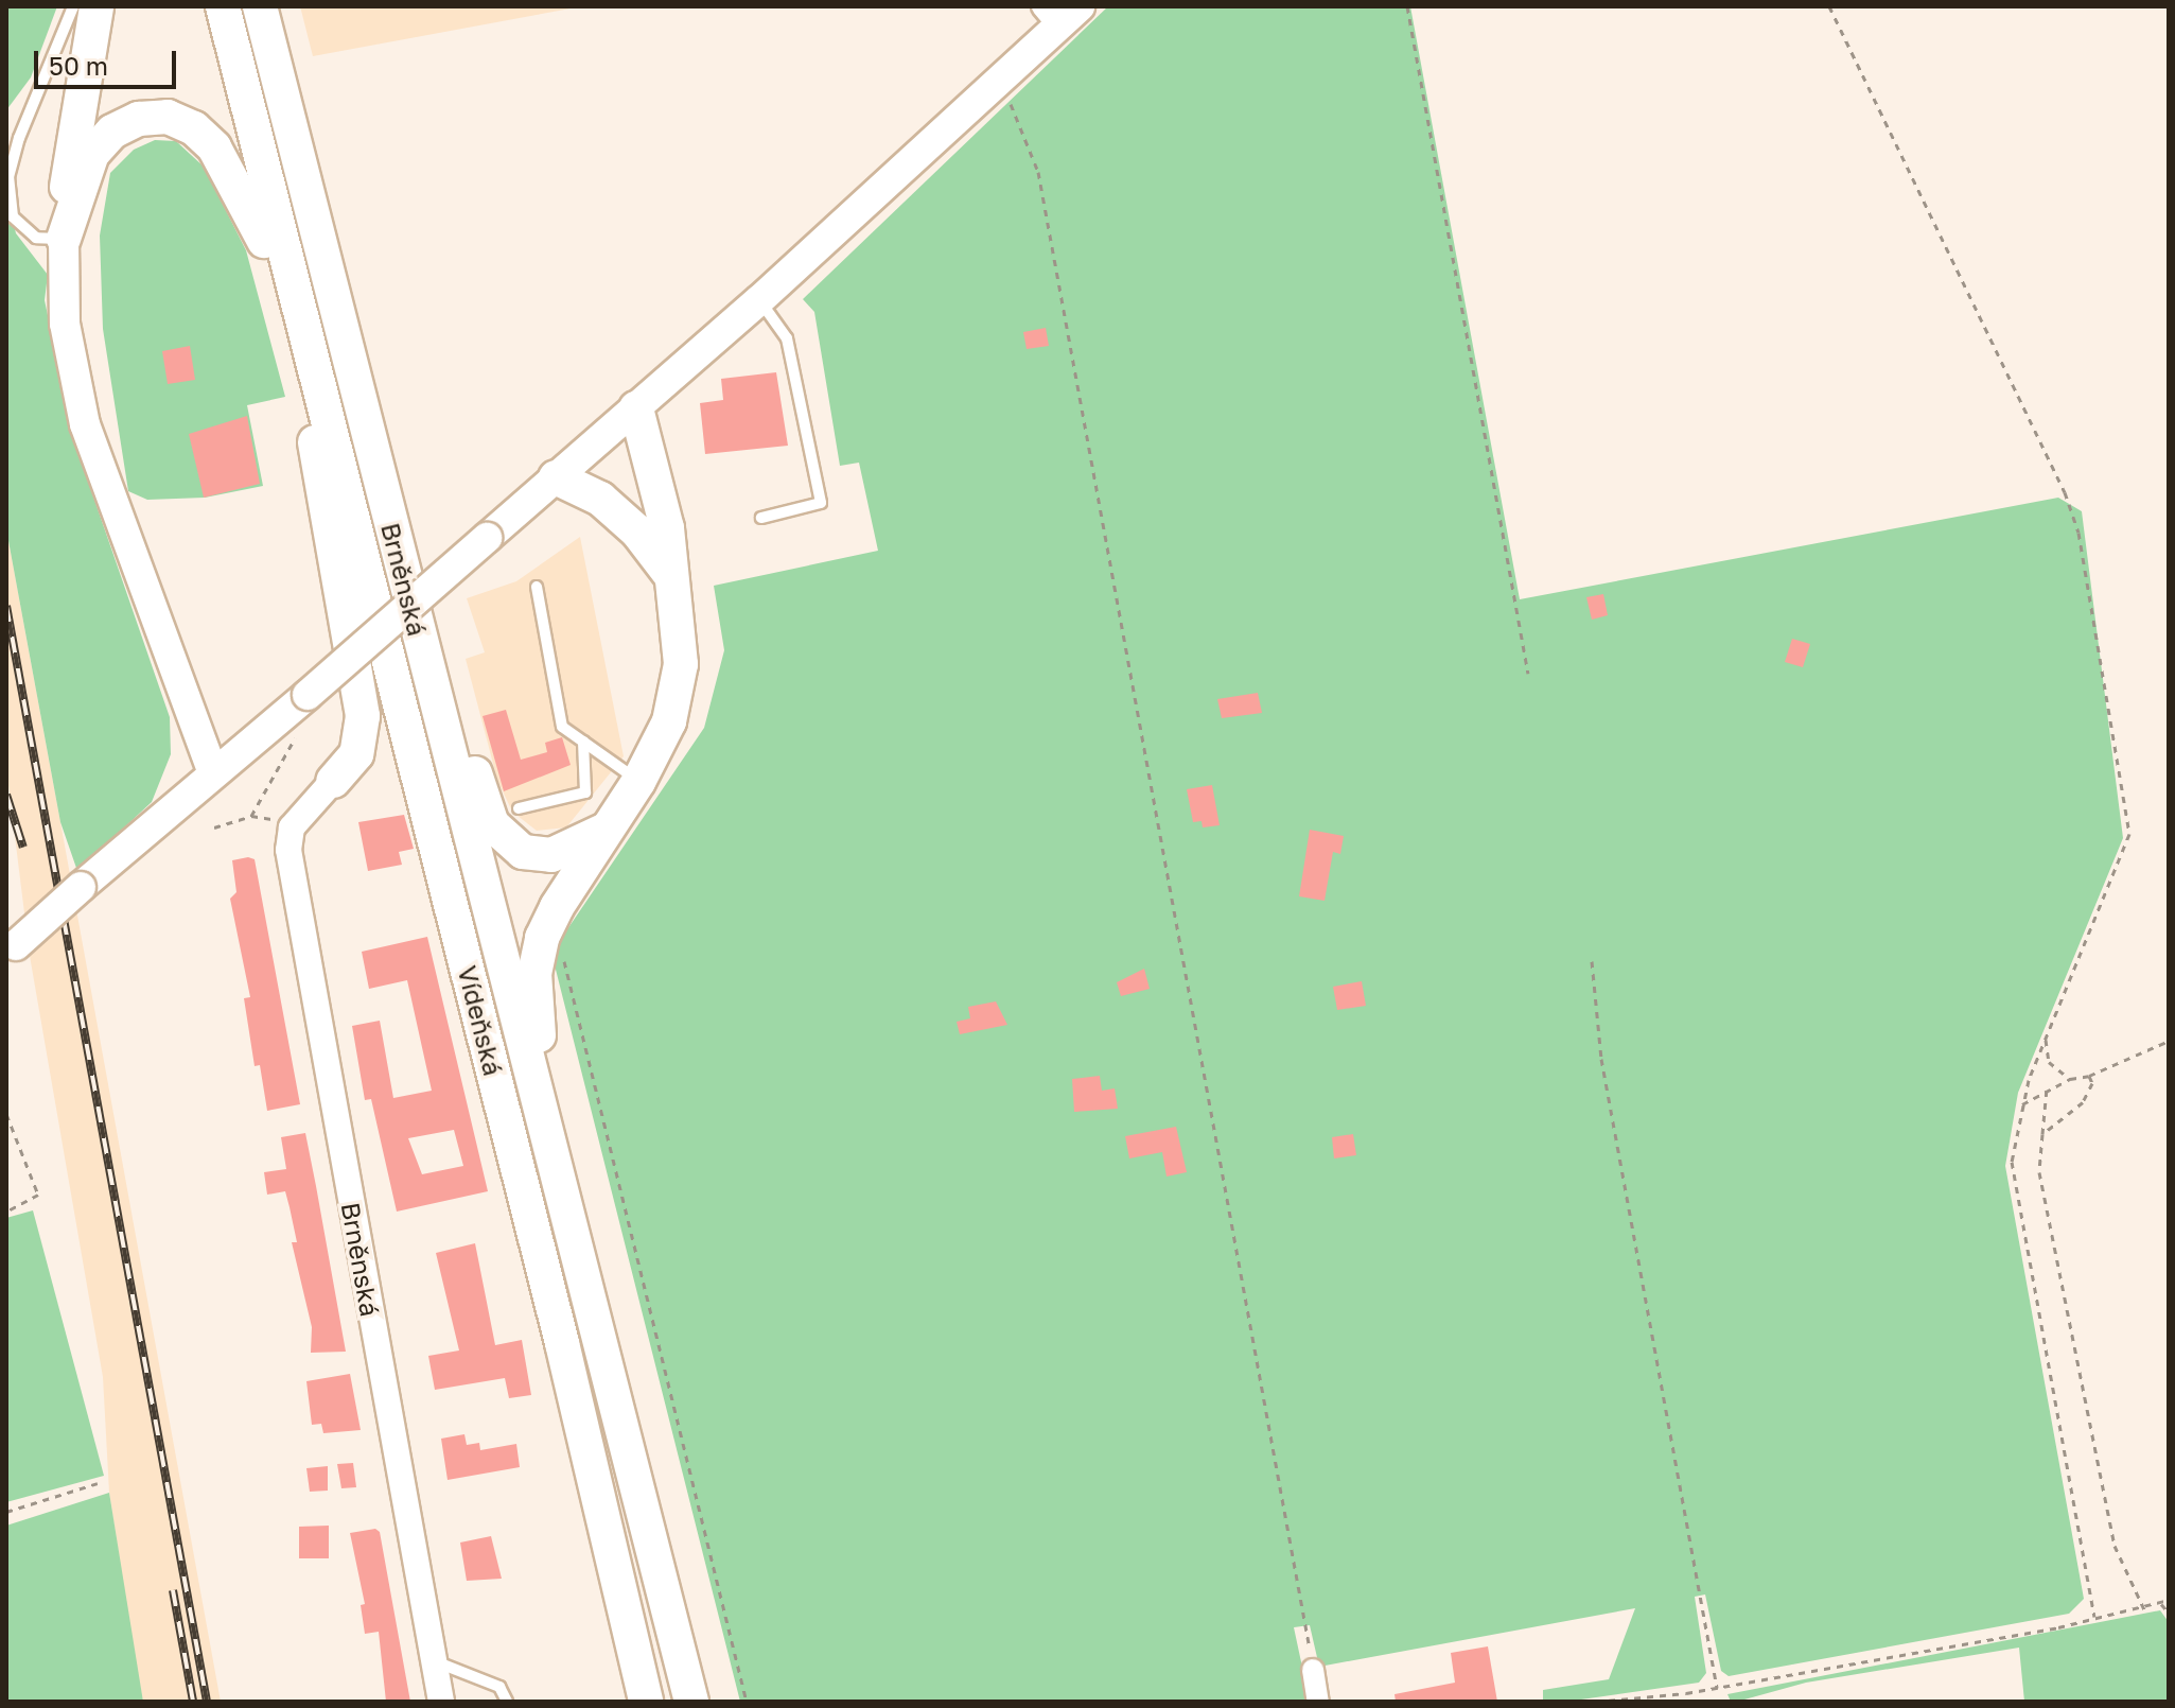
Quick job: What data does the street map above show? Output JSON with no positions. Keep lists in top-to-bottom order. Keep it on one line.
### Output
{"streets":{"highway":["Brněnská","Vídeňská"]},"scale_bar":"50 m"}
